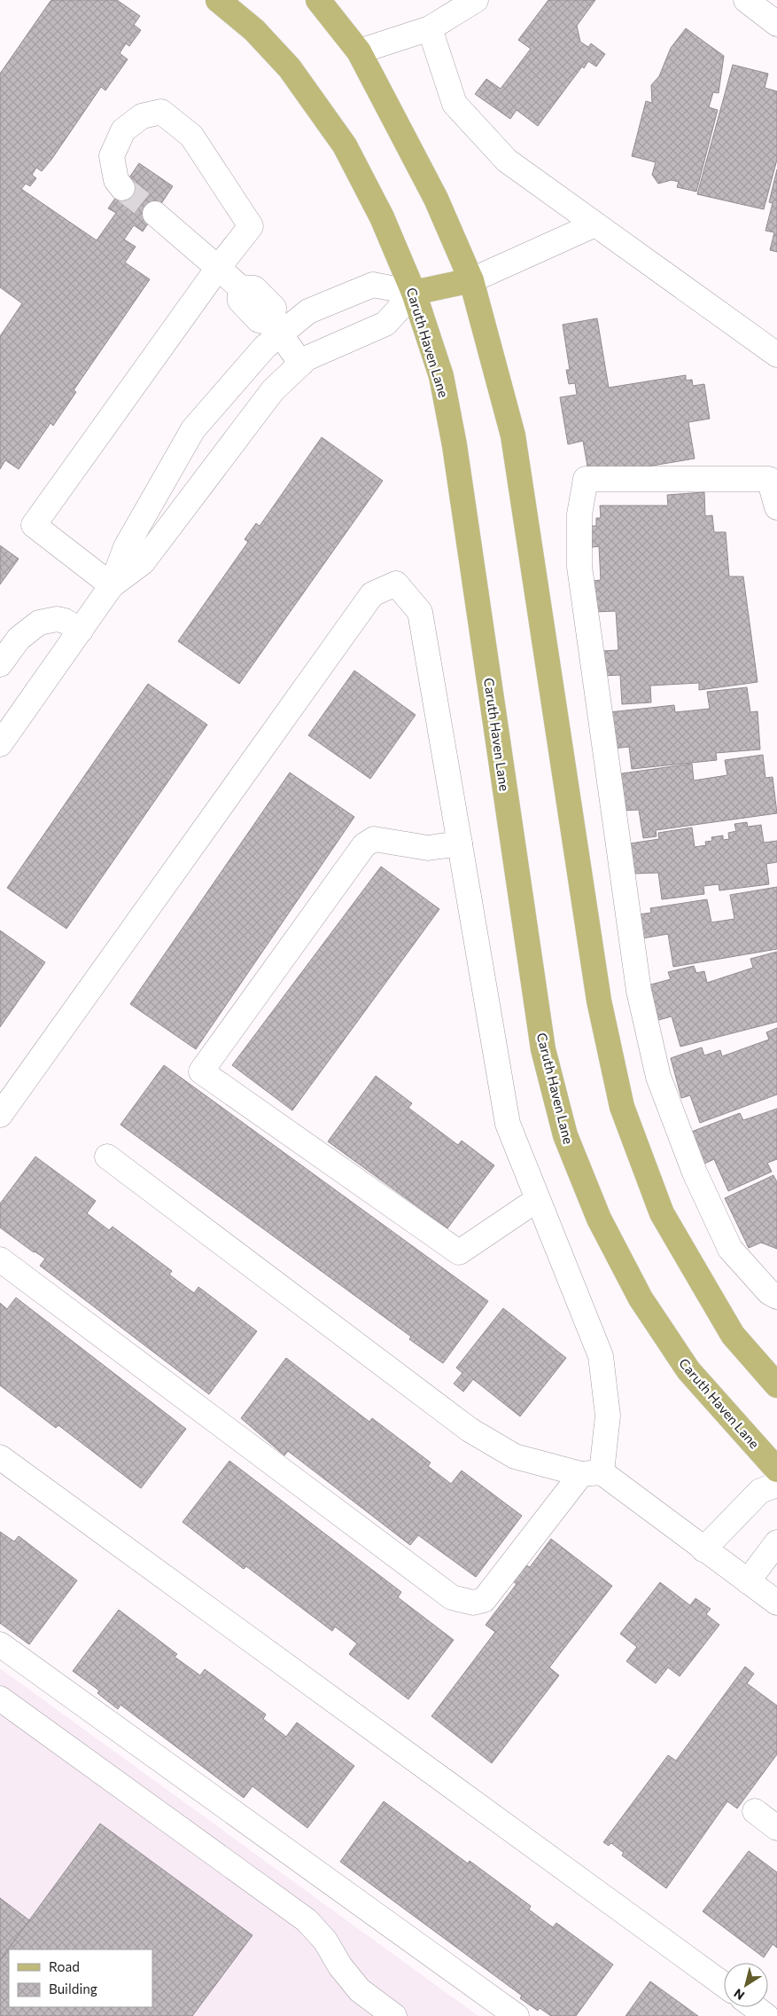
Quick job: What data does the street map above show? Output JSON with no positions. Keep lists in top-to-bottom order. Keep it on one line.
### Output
{"streets":{"main road":["Caruth Haven Lane"]},"legend":["Road","Building"],"north":"bottom left"}
